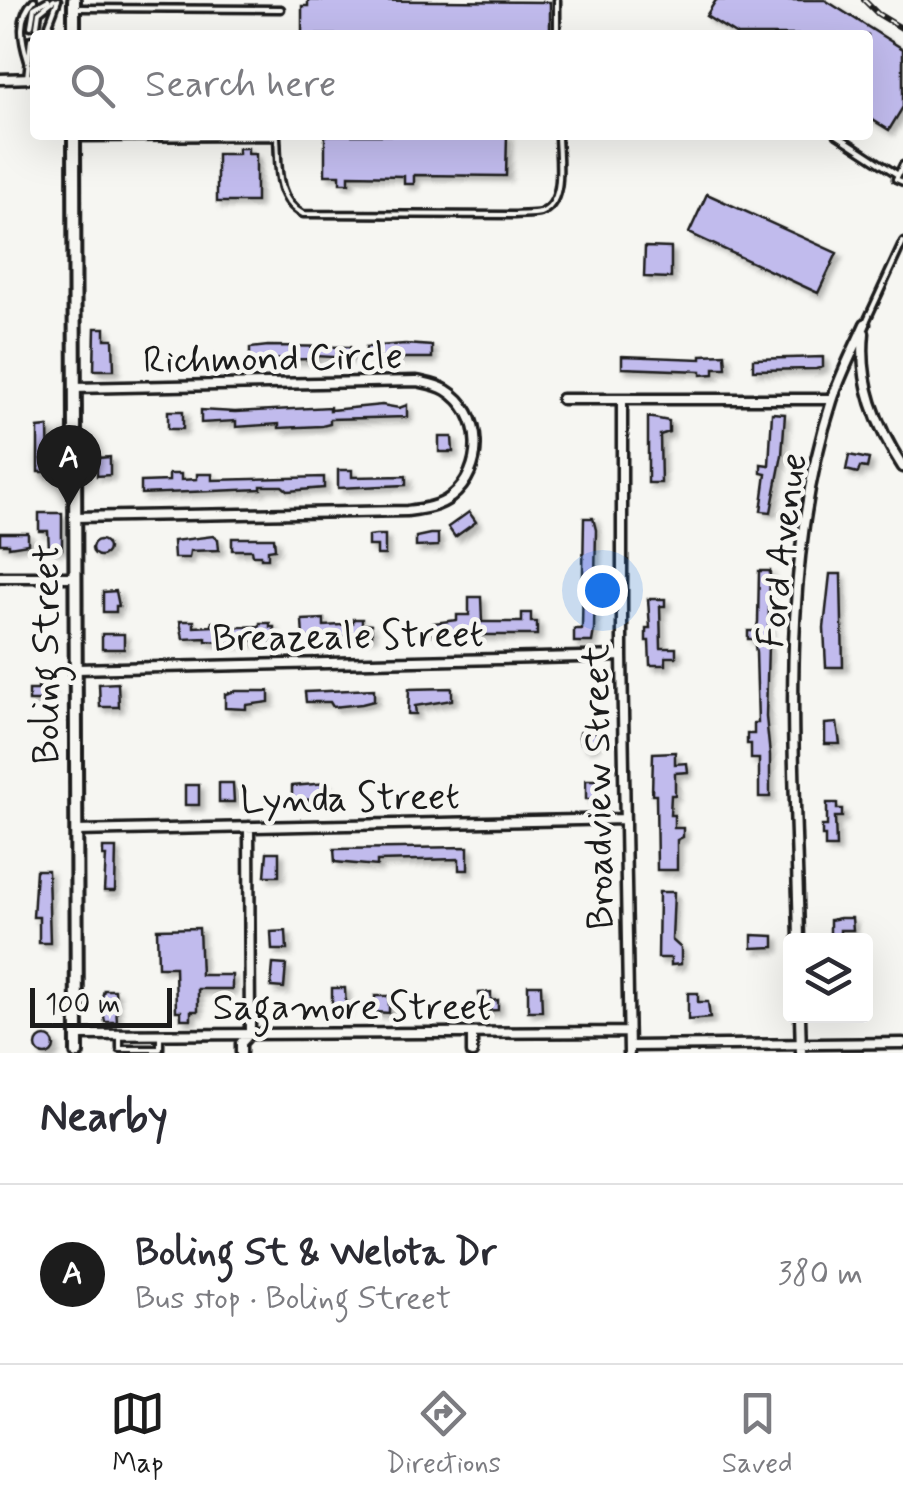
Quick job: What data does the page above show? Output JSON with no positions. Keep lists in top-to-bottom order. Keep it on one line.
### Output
{"streets":{"street":["Richmond Circle","Ford Avenue","Breazeale Street","Boling Street","Broadview Street","Lynda Street","Sagamore Street"]},"crossings":[["Richmond Circle","Boling Street"],["Breazeale Street","Boling Street"],["Breazeale Street","Broadview Street"],["Boling Street","Lynda Street"],["Boling Street","Sagamore Street"],["Broadview Street","Lynda Street"],["Broadview Street","Sagamore Street"]],"scale_bar":"100 m","page":{"search":"Search here","pins":"A","scale":"100 m","heading":"Nearby","list":[{"mark":"A","name":"Boling St & Welota Dr","note":"Bus stop · Boling Street","value":"380 m"}],"nav":["Map","Directions","Saved"]}}
